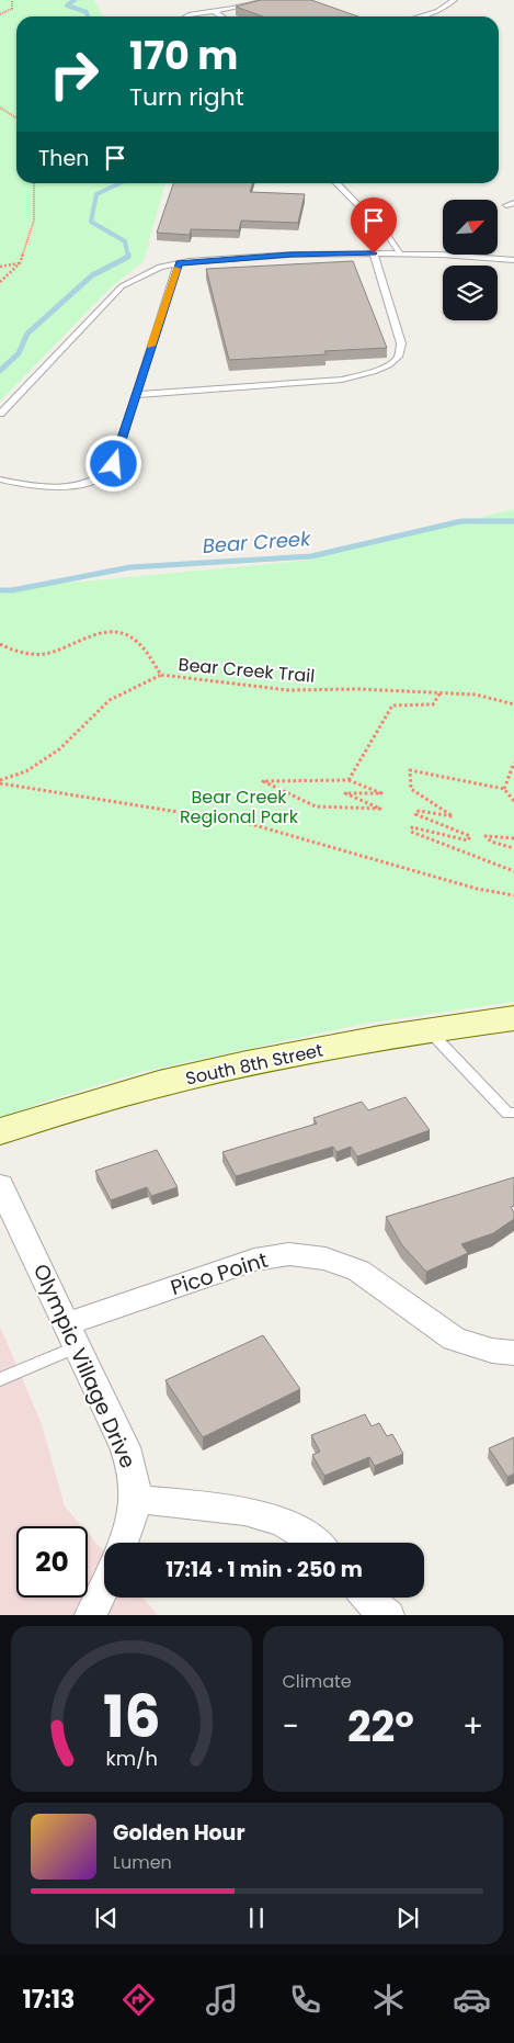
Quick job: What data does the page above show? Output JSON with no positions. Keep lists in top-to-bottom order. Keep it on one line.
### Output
{"streets":{"main road":["South 8th Street"],"street":["Pico Point","Olympic Village Drive"],"path":["Bear Creek Trail"]},"crossings":[["Pico Point","Olympic Village Drive"]],"water":["Bear Creek"],"parks":["Bear Creek Regional Park"],"north":"top right","page":{"turn":["170 m","Turn right"],"then":"Then","limit":"20","trip":"17:14 · 1 min · 250 m","tile":"Climate","heat":["−","22°","+"],"song":["Golden Hour","Lumen"],"tabs":"17:13","gauge":["16","km/h"]}}
